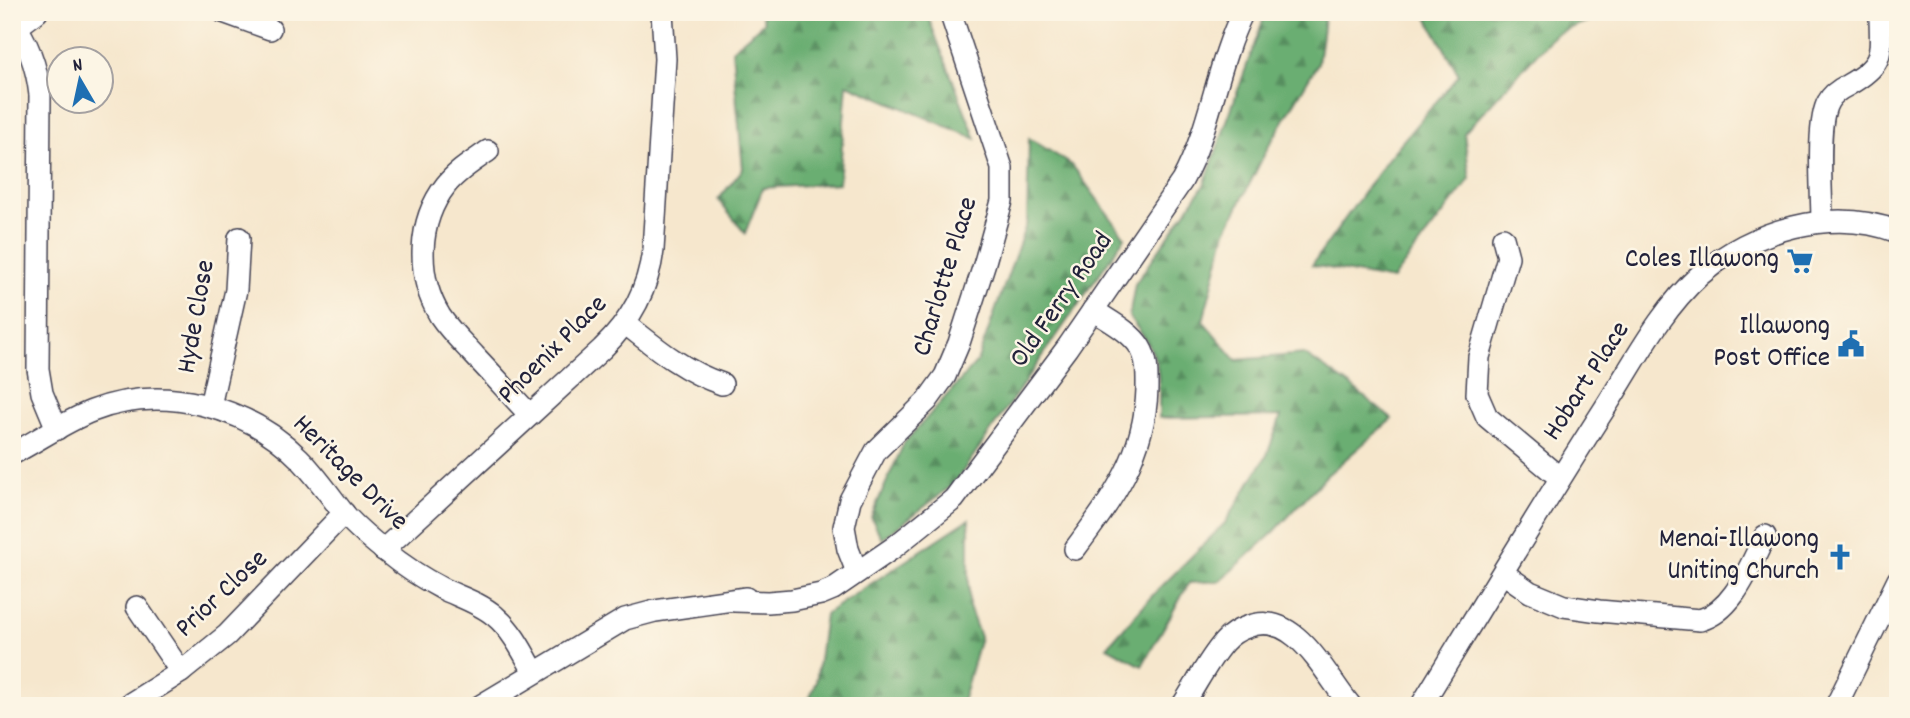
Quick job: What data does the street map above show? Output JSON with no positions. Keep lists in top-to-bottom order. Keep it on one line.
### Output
{"streets":{"street":["Charlotte Place","Old Ferry Road","Hyde Close","Phoenix Place","Hobart Place","Heritage Drive","Prior Close"]},"crossings":[["Charlotte Place","Old Ferry Road"],["Old Ferry Road","Heritage Drive"],["Hyde Close","Heritage Drive"],["Phoenix Place","Heritage Drive"],["Heritage Drive","Prior Close"]],"places":{"supermarket":["Coles Illawong"],"public building":["Illawong Post Office"],"church":["Menai-Illawong Uniting Church"]},"north":"top"}
